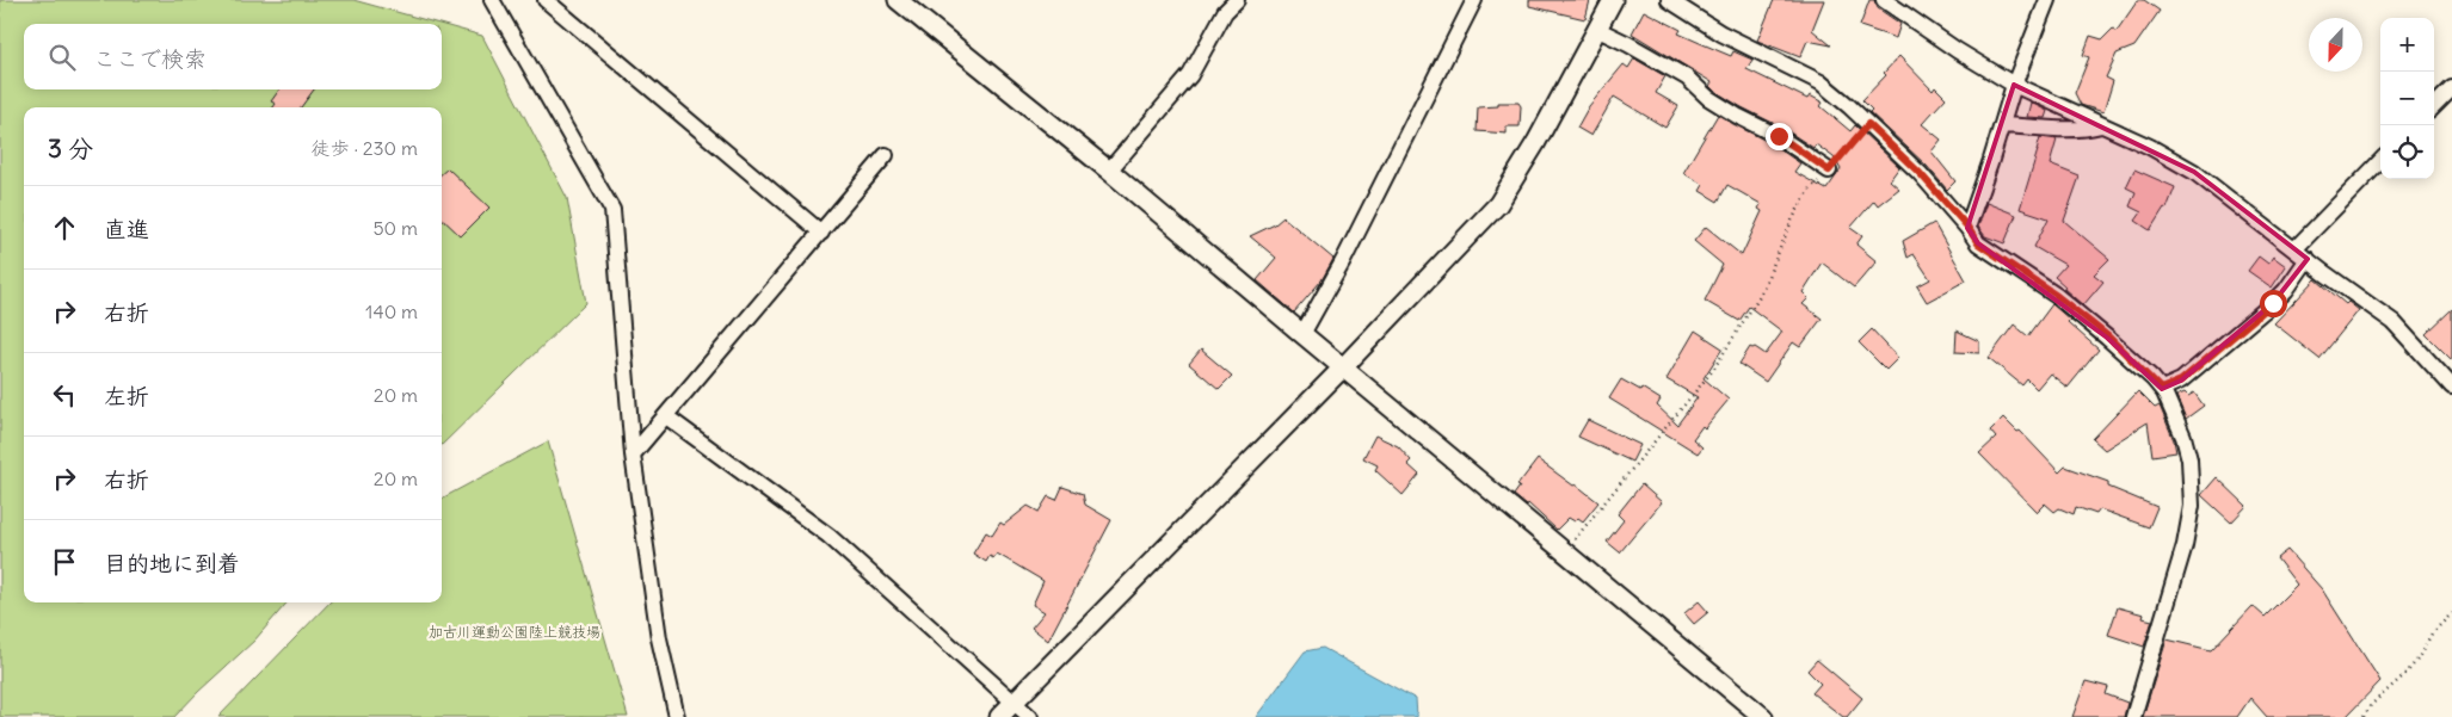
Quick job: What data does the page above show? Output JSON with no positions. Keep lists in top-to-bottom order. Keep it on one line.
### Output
{"parks":["加古川運動公園陸上競技場"],"north":"bottom","page":{"map_buttons":["+","−"],"search":"ここで検索","heading":["3 分","徒歩 · 230 m"],"list":[["直進","50 m"],["右折","140 m"],["左折","20 m"],["右折","20 m"],"目的地に到着"]}}
